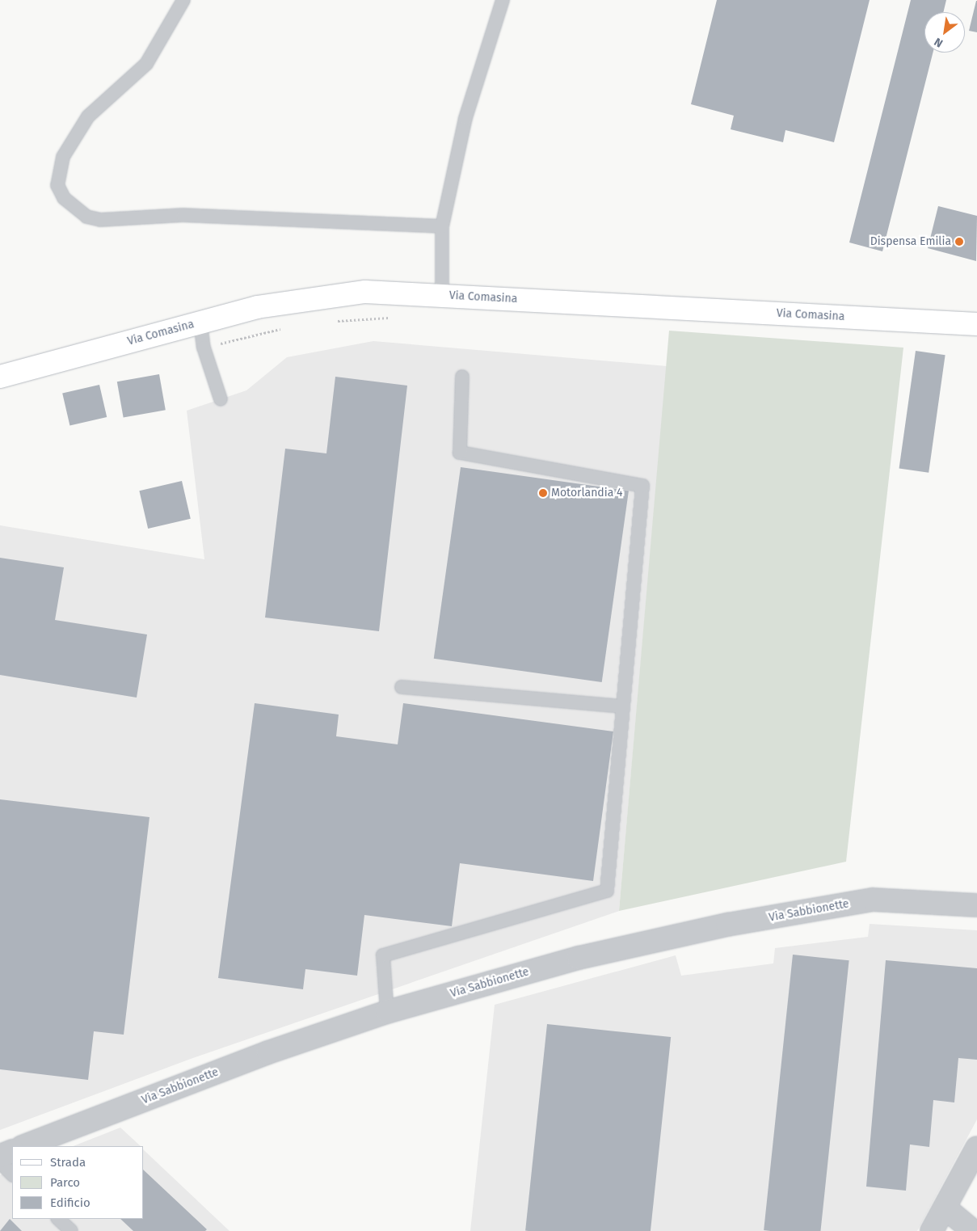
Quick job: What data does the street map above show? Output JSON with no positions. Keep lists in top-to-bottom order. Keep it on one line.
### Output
{"streets":{"main road":["Via Comasina"],"street":["Via Sabbionette"]},"places":["Dispensa Emilia","Motorlandia 4"],"legend":["Strada","Parco","Edificio"],"north":"bottom left"}
